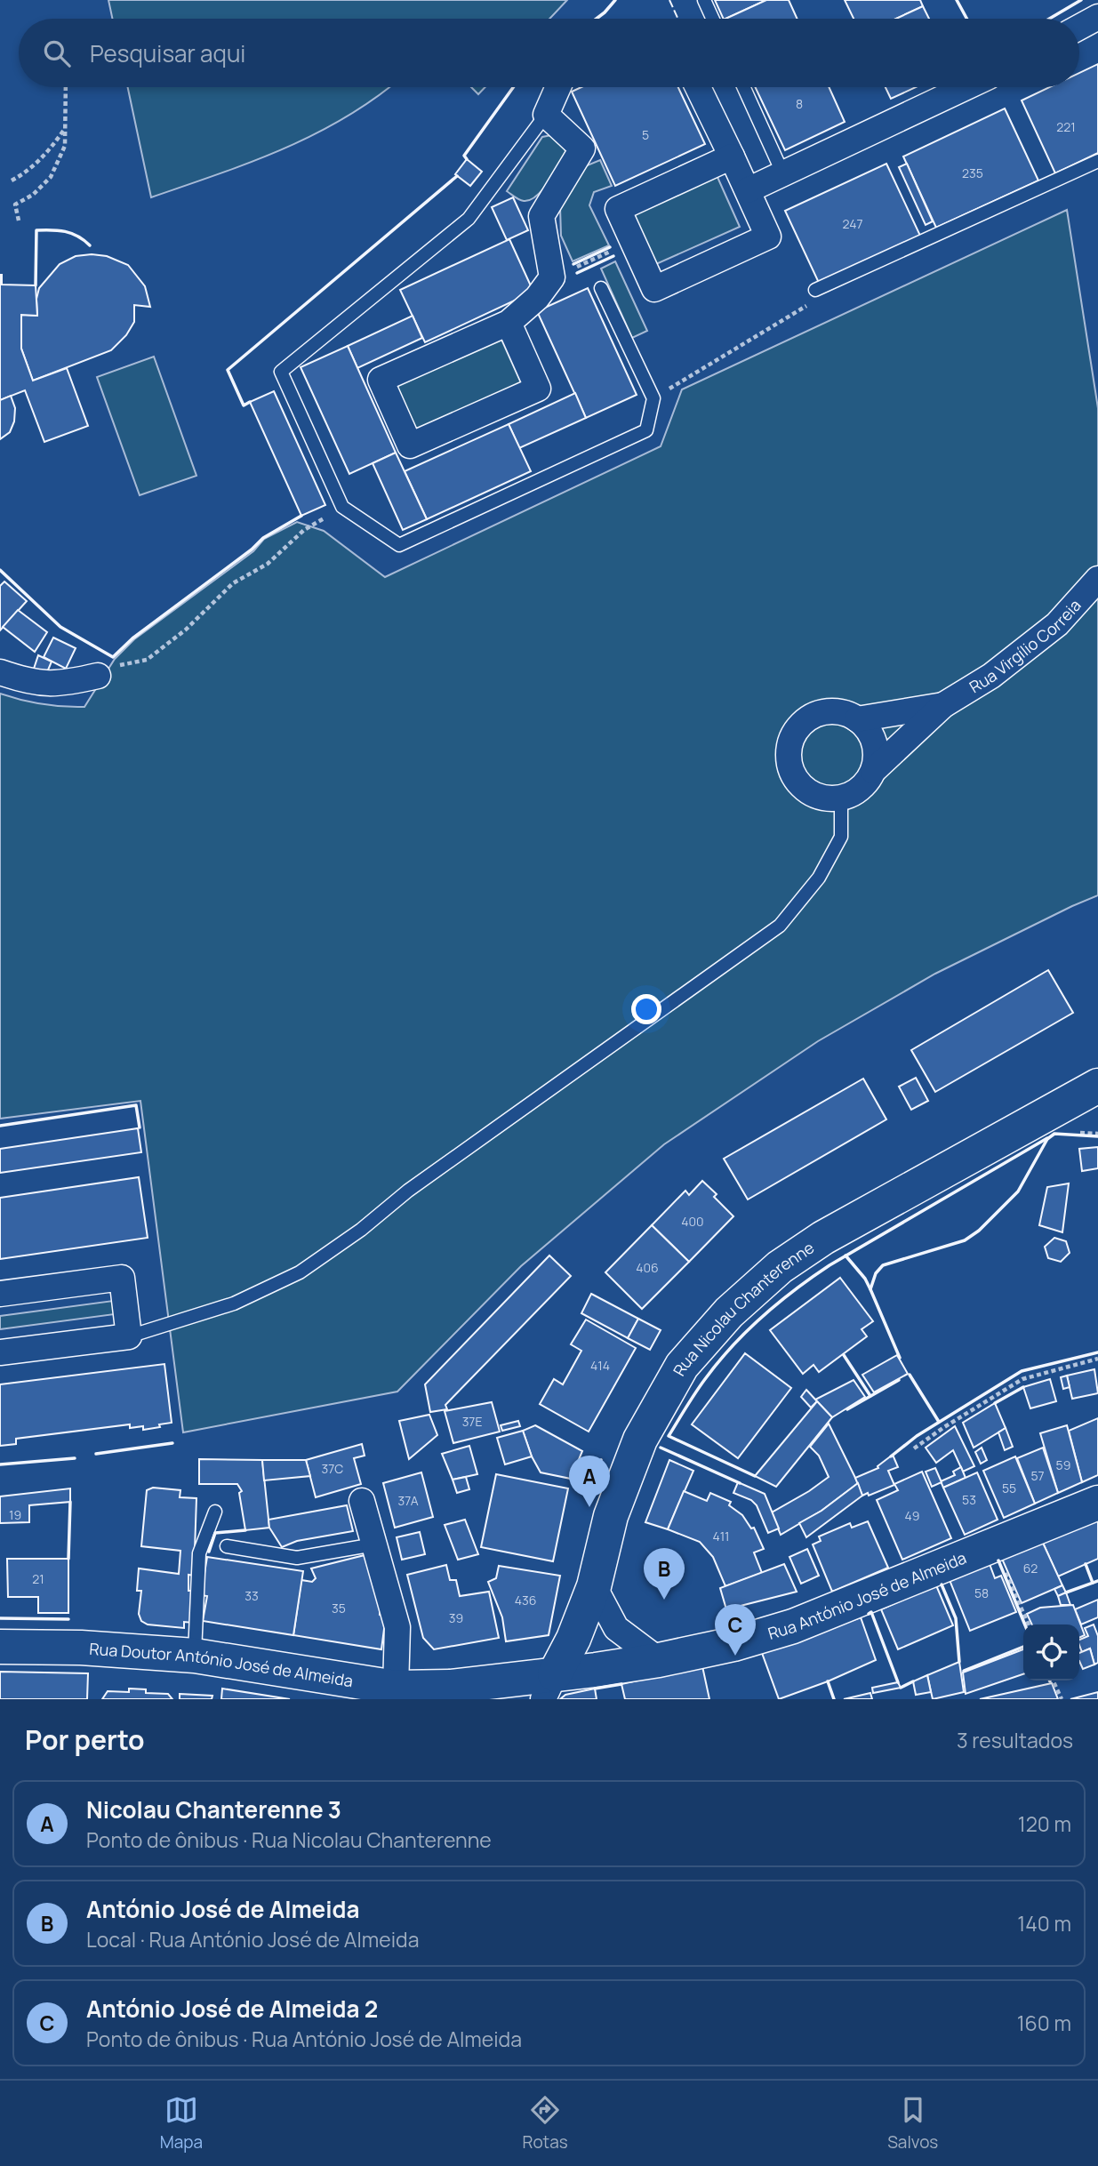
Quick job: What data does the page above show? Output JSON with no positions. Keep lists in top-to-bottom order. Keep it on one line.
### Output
{"streets":{"street":["Rua Virgílio Correia","Rua Nicolau Chanterenne","Rua António José de Almeida","Rua Doutor António José de Almeida"]},"crossings":[["Rua Nicolau Chanterenne","Rua António José de Almeida"],["Rua Nicolau Chanterenne","Rua Doutor António José de Almeida"],["Rua António José de Almeida","Rua Doutor António José de Almeida"]],"house_numbers":["8","221","5","235","247","400","406","414","37E","59","37C","57","55","53","37A","19","49","411","62","21","58","33","436","35","39"],"page":{"search":"Pesquisar aqui","pins":["A","B","C"],"heading":["Por perto","3 resultados"],"list":[{"mark":"A","name":"Nicolau Chanterenne 3","note":"Ponto de ônibus · Rua Nicolau Chanterenne","value":"120 m"},{"mark":"B","name":"António José de Almeida","note":"Local · Rua António José de Almeida","value":"140 m"},{"mark":"C","name":"António José de Almeida 2","note":"Ponto de ônibus · Rua António José de Almeida","value":"160 m"}],"nav":["Mapa","Rotas","Salvos"]}}
